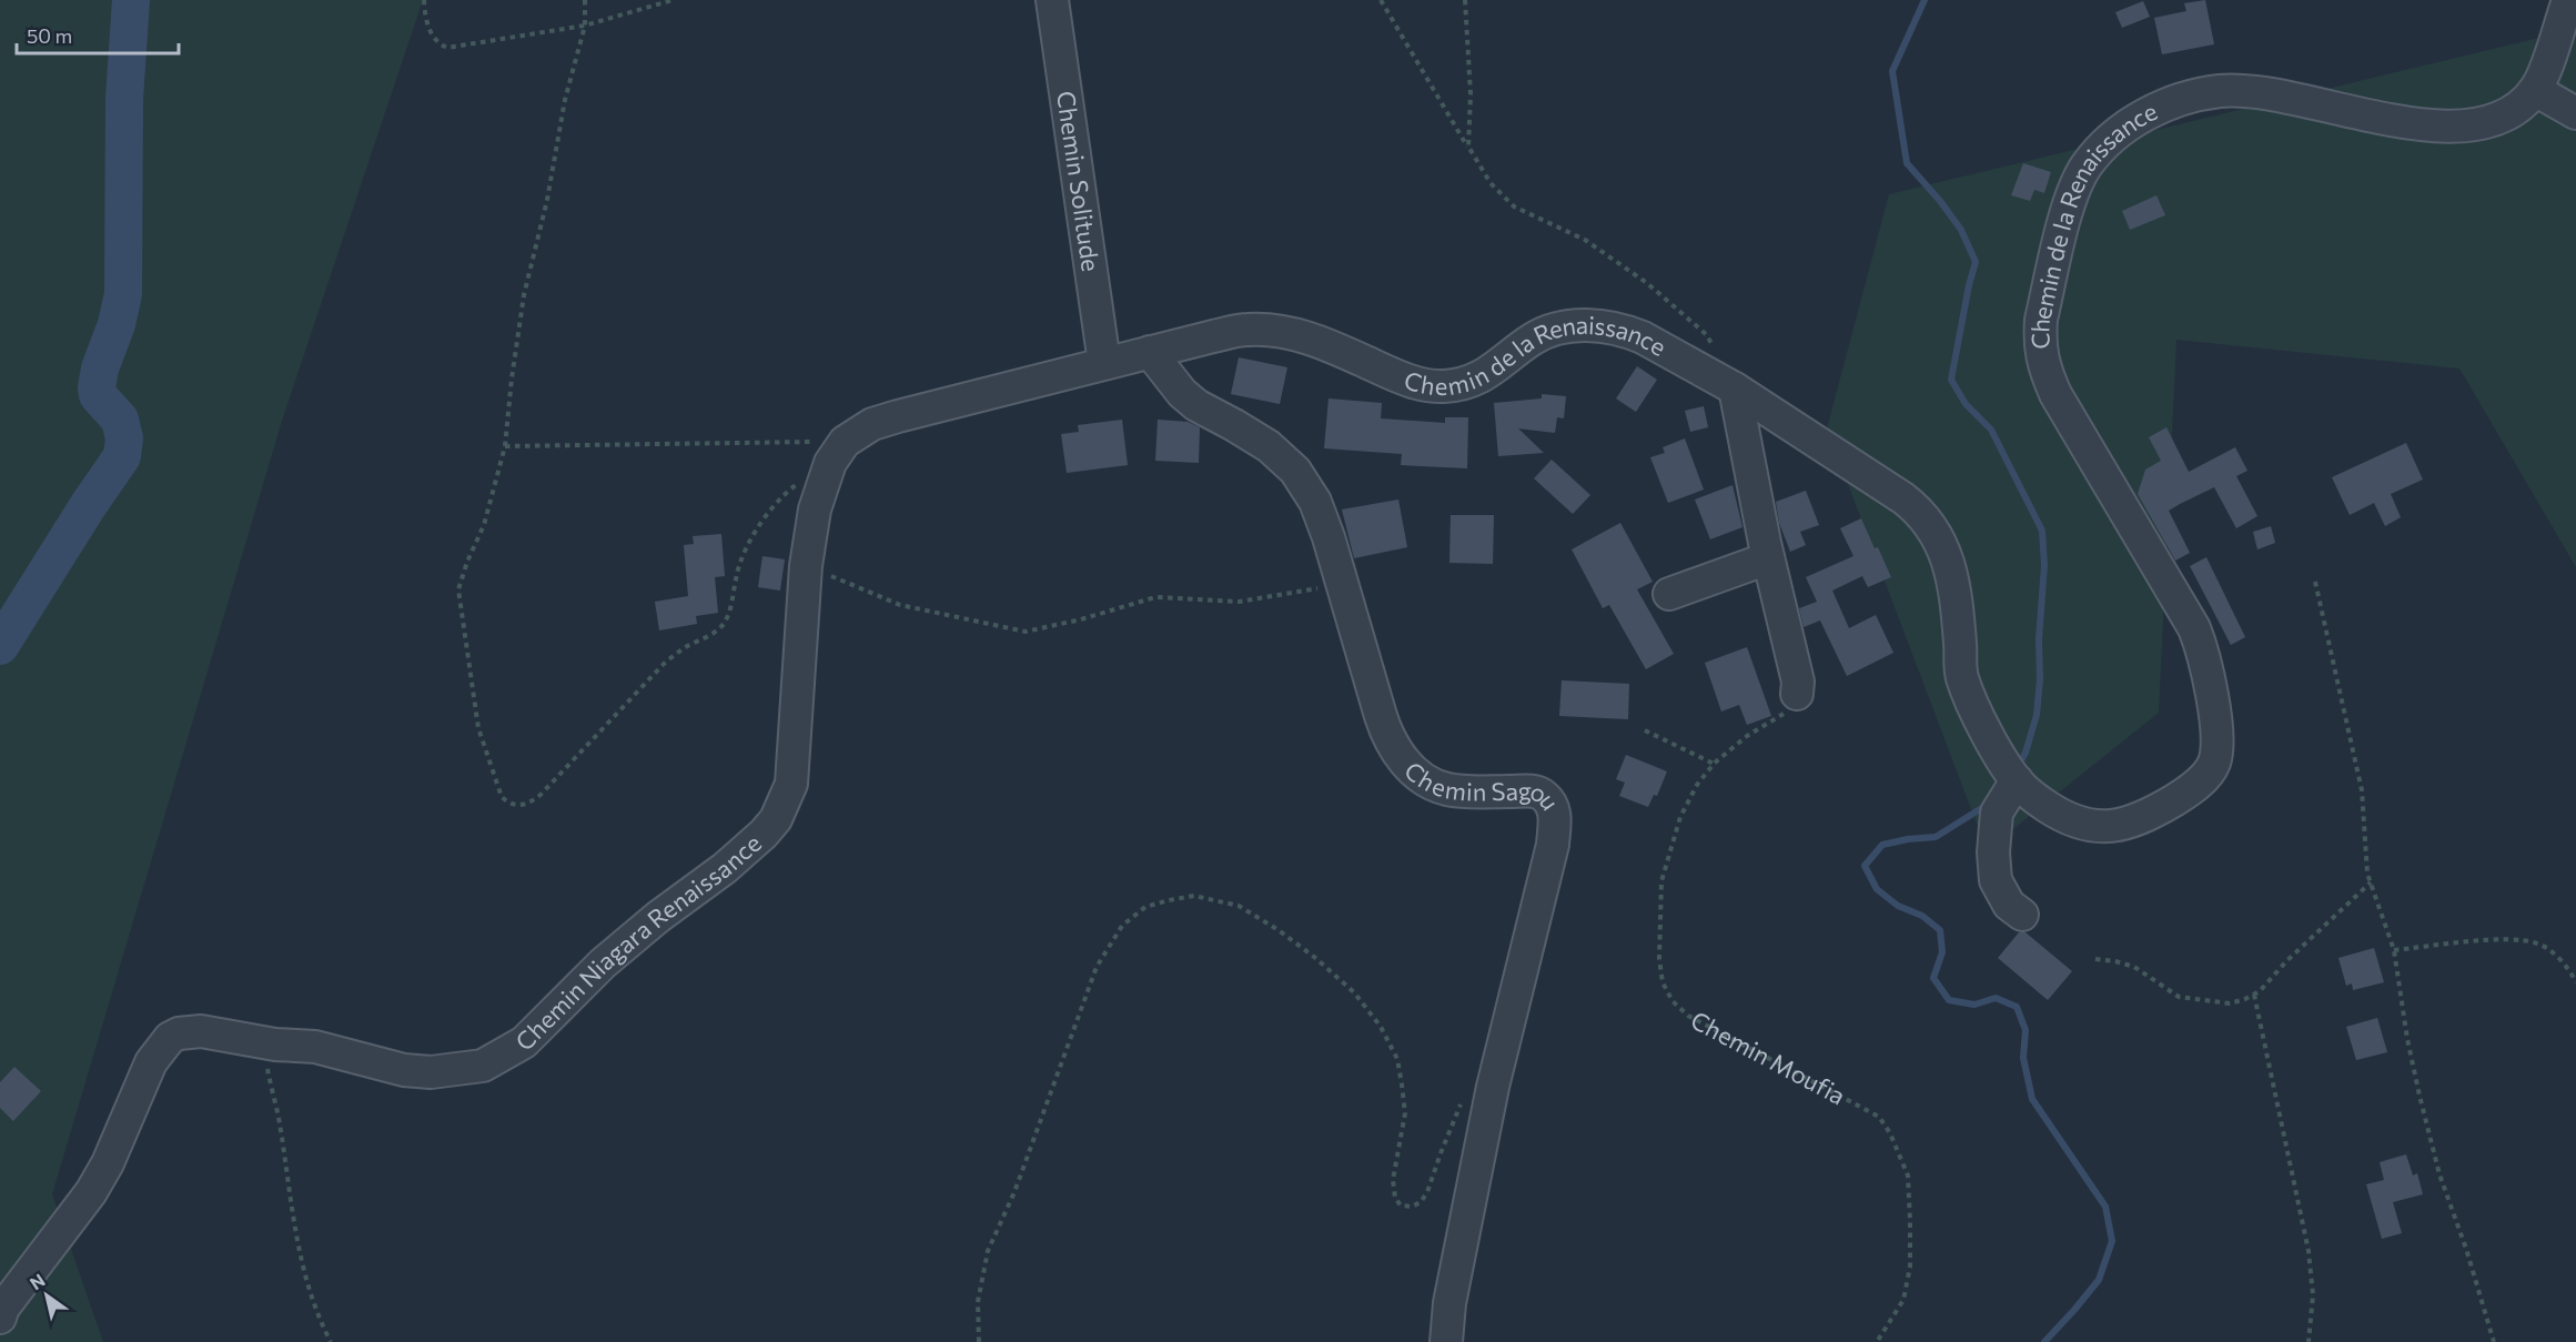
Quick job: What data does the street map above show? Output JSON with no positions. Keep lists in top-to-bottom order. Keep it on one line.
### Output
{"streets":{"street":["Chemin Solitude","Chemin de la Renaissance","Chemin Sagou","Chemin Niagara Renaissance"],"path":["Chemin Moufia"]},"crossings":[["Chemin Solitude","Chemin de la Renaissance"],["Chemin de la Renaissance","Chemin Sagou"]],"scale_bar":"50 m","north":"top left"}
